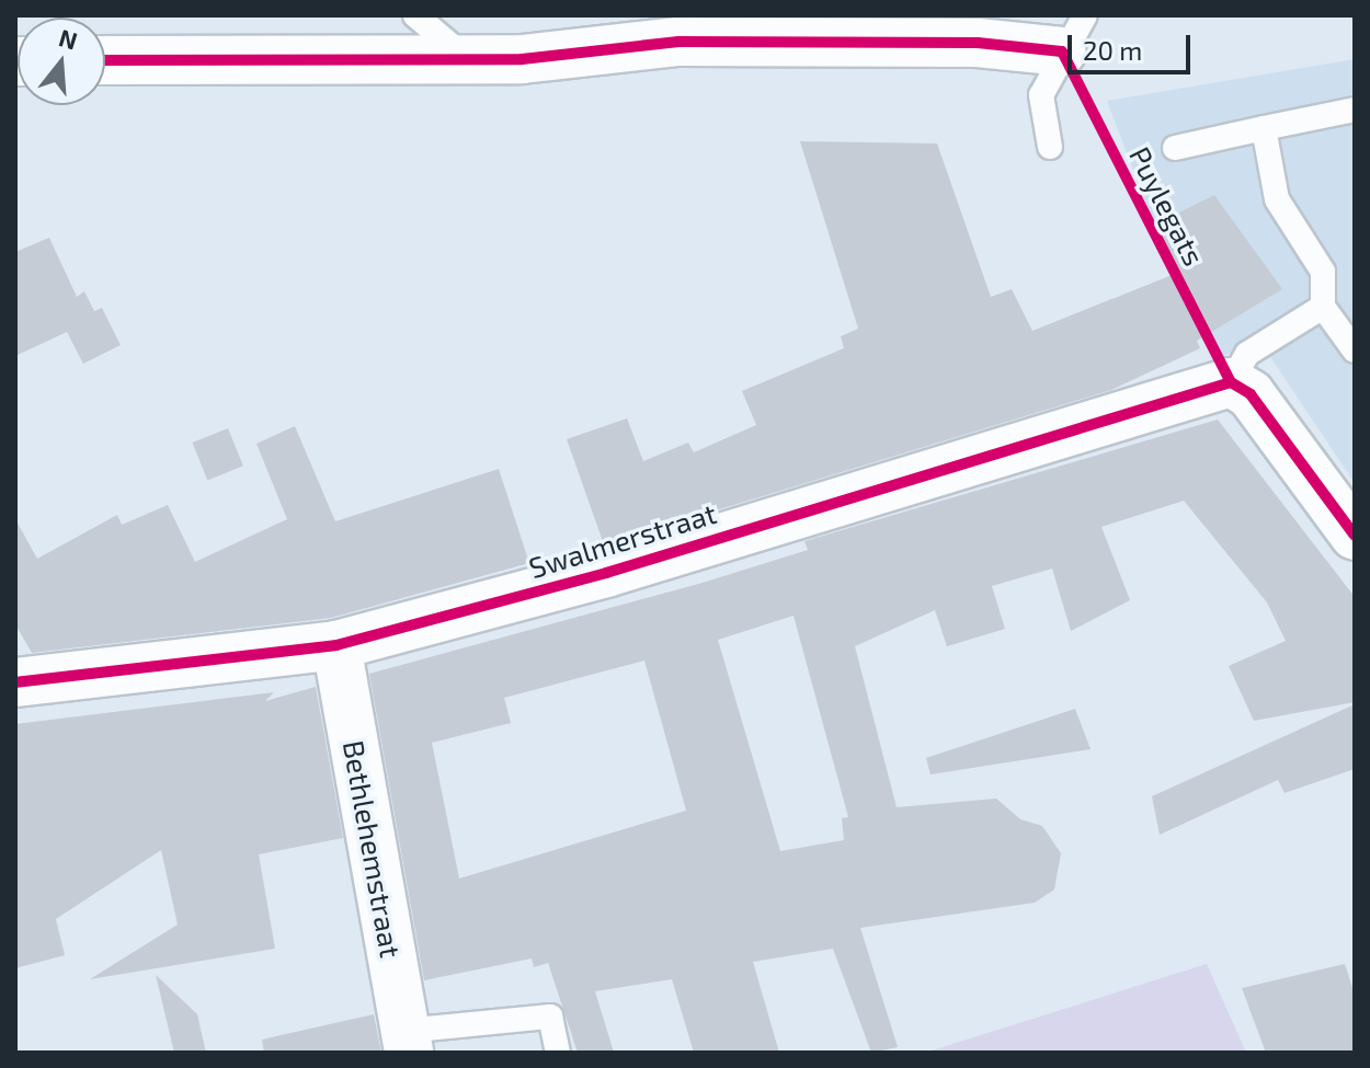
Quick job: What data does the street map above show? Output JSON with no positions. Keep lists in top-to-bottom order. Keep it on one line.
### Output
{"streets":{"street":["Swalmerstraat","Bethlehemstraat"],"cycle path":["Puylegats"]},"crossings":[["Swalmerstraat","Bethlehemstraat"]],"scale_bar":"20 m","north":"top"}
